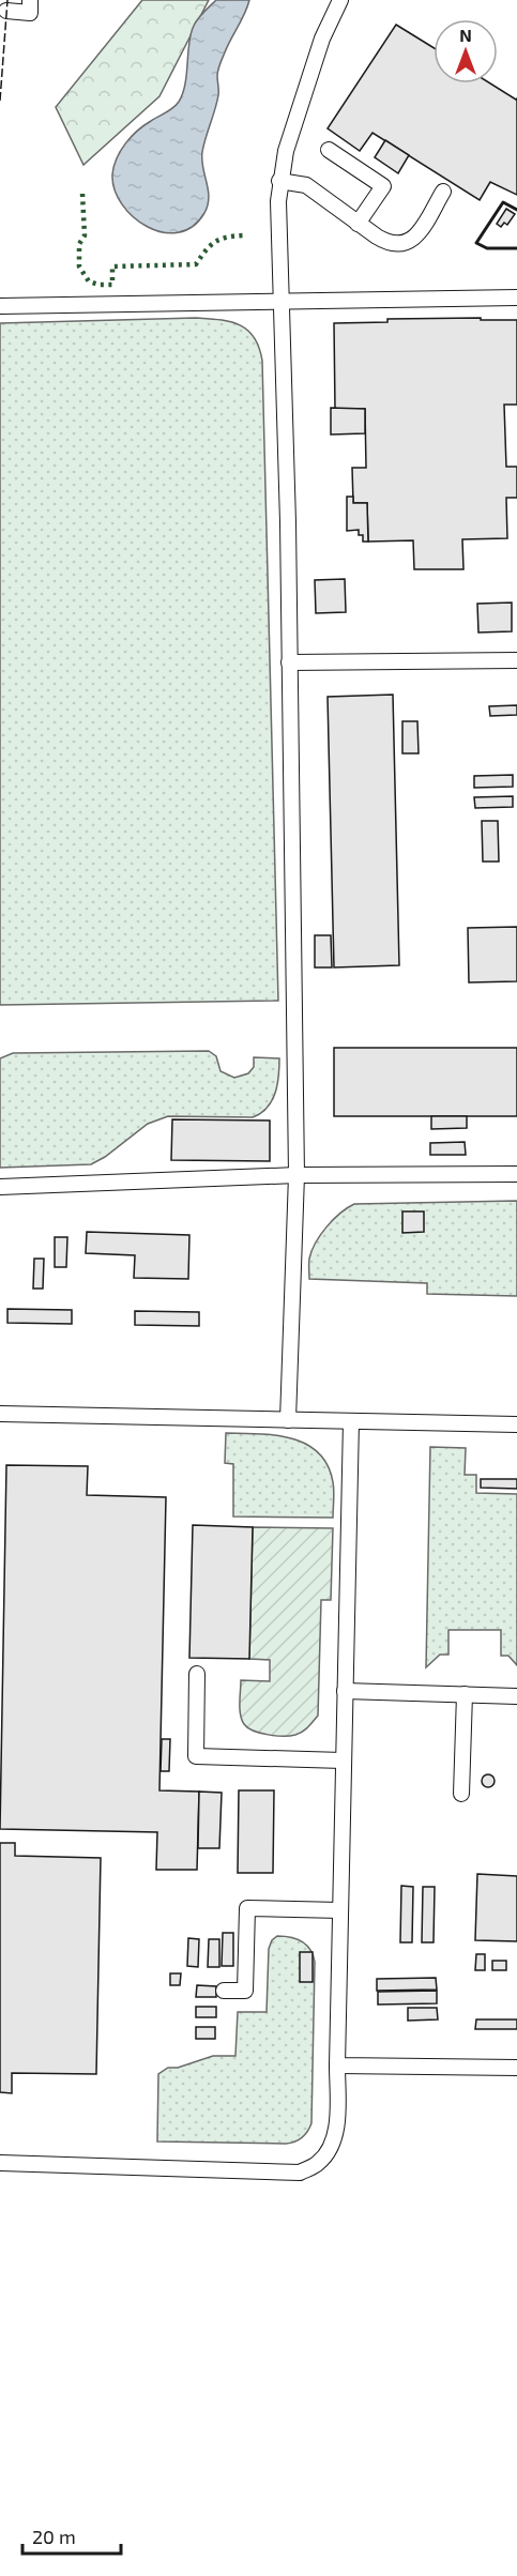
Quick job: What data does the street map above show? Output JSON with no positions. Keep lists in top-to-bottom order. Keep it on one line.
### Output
{"scale_bar":"20 m","north":"top"}
